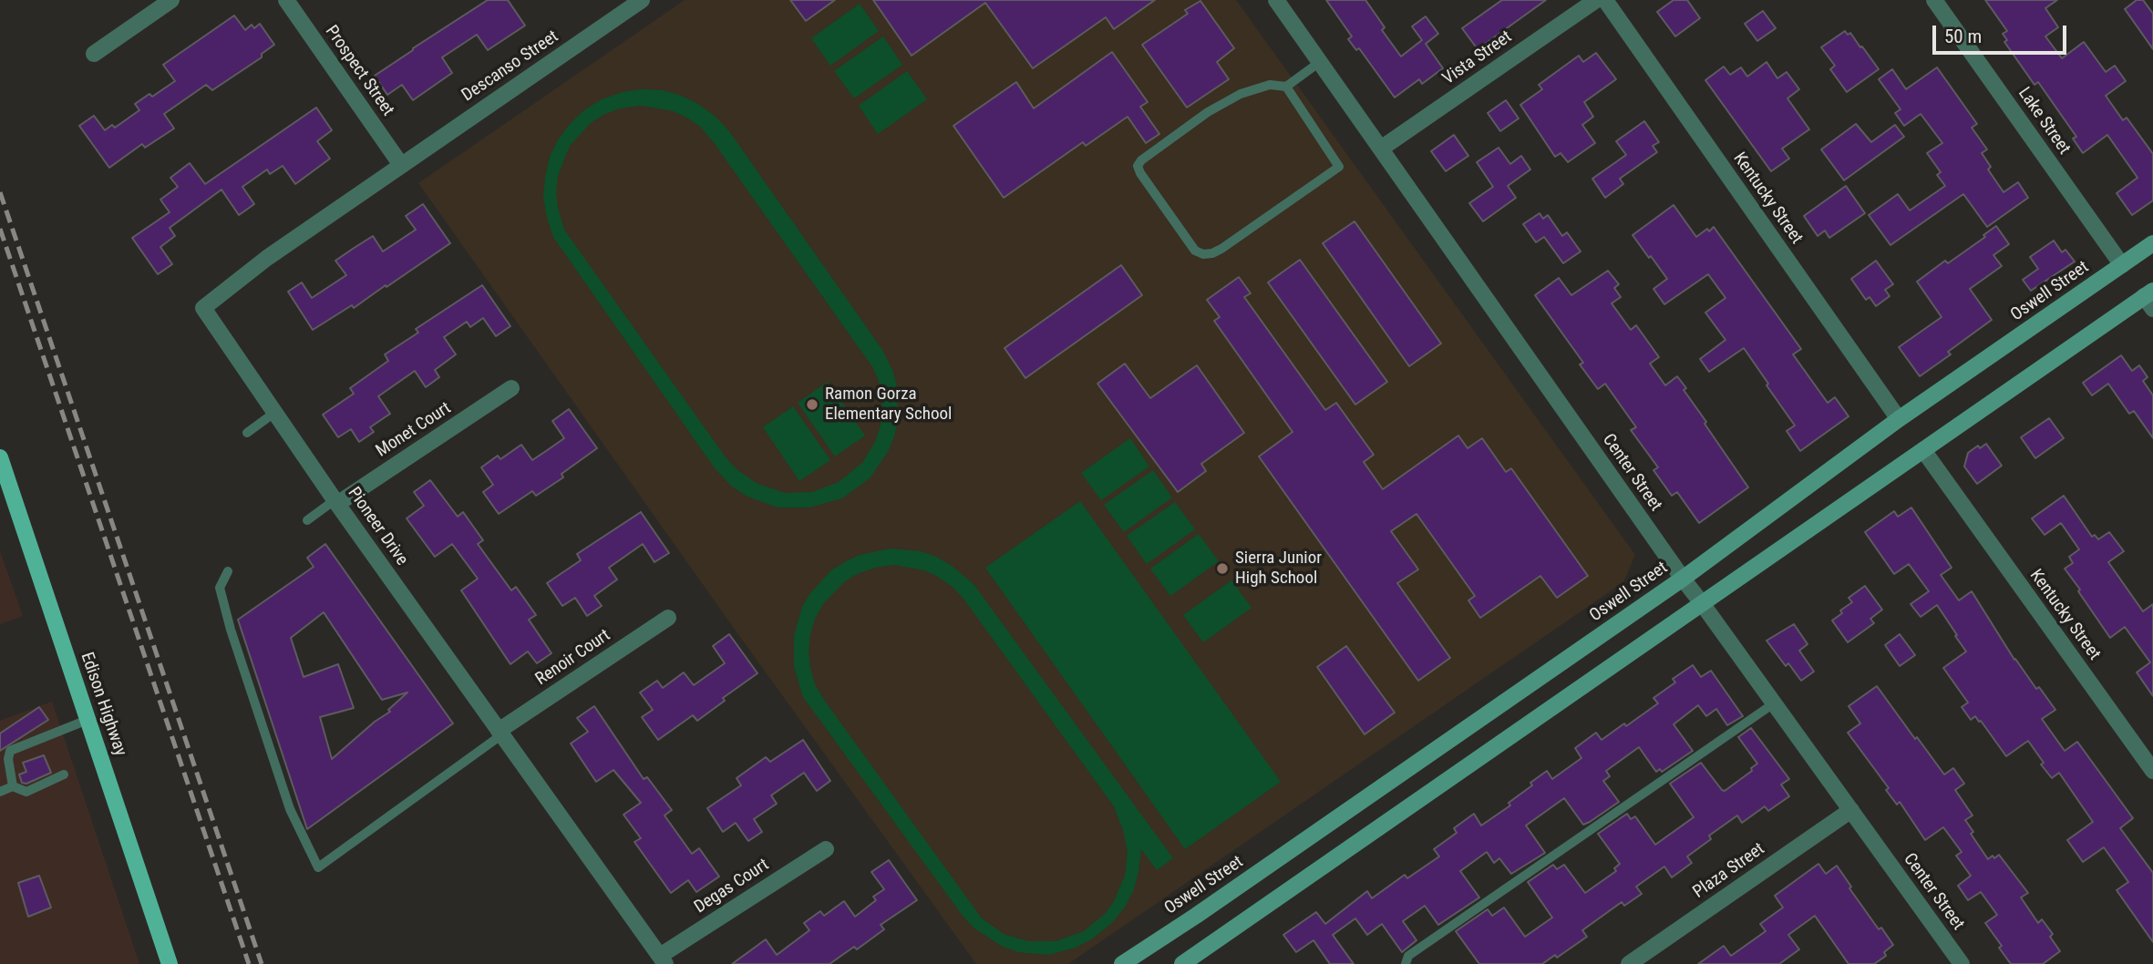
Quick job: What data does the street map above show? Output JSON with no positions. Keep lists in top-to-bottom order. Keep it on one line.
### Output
{"streets":{"main road":["Oswell Street","Edison Highway"],"street":["Vista Street","Descanso Street","Prospect Street","Lake Street","Kentucky Street","Monet Court","Center Street","Pioneer Drive","Renoir Court","Plaza Street","Degas Court"]},"crossings":[["Vista Street","Center Street"],["Descanso Street","Prospect Street"],["Descanso Street","Pioneer Drive"],["Prospect Street","Pioneer Drive"],["Lake Street","Oswell Street"],["Kentucky Street","Oswell Street"],["Oswell Street","Center Street"],["Monet Court","Pioneer Drive"],["Center Street","Plaza Street"],["Pioneer Drive","Renoir Court"],["Pioneer Drive","Degas Court"]],"places":["Ramon Gorza Elementary School","Sierra Junior High School"],"scale_bar":"50 m"}
